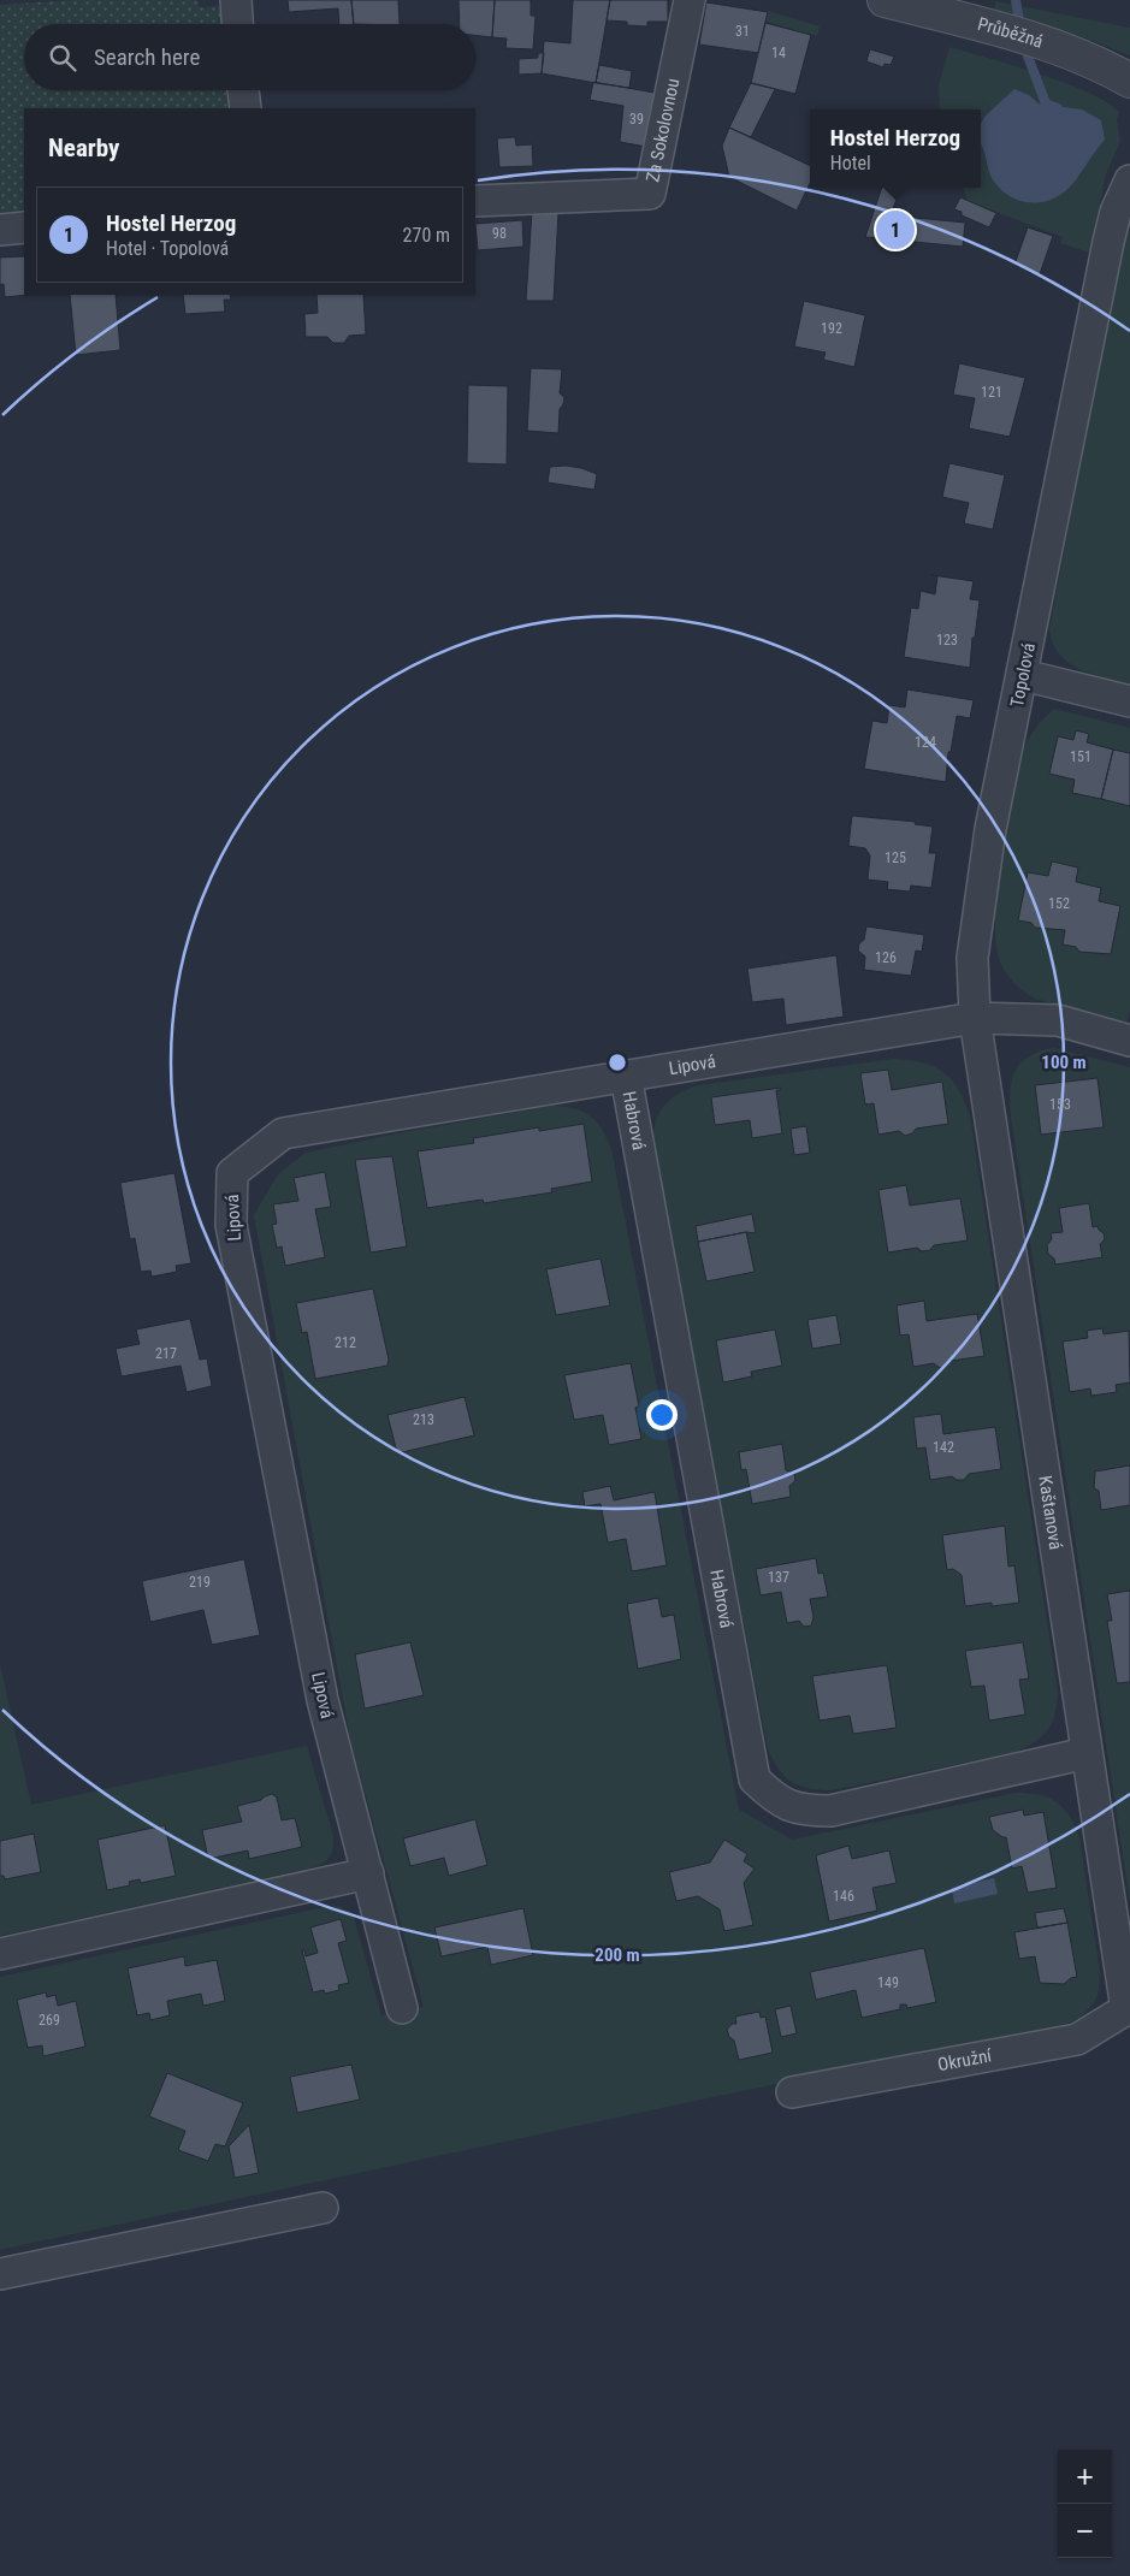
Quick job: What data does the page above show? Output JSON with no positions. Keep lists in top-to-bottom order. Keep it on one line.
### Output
{"streets":{"street":["Průběžná","Za Sokolovnou","Topolová","Lipová","Habrová","Kaštanová","Okružní"]},"crossings":[["Topolová","Lipová"],["Topolová","Kaštanová"],["Lipová","Habrová"],["Lipová","Kaštanová"],["Habrová","Kaštanová"],["Kaštanová","Okružní"]],"house_numbers":["31","14","39","98","192","121","123","124","151","125","152","126","153","212","217","213","142","137","219","146","149","269"],"page":{"search":"Search here","heading":"Nearby","popup":["Hostel Herzog","Hotel"],"list":[{"mark":"1","name":"Hostel Herzog","note":"Hotel · Topolová","value":"270 m"}],"pins":"1","map_buttons":["+","−"]},"rings":["100 m","200 m"]}
